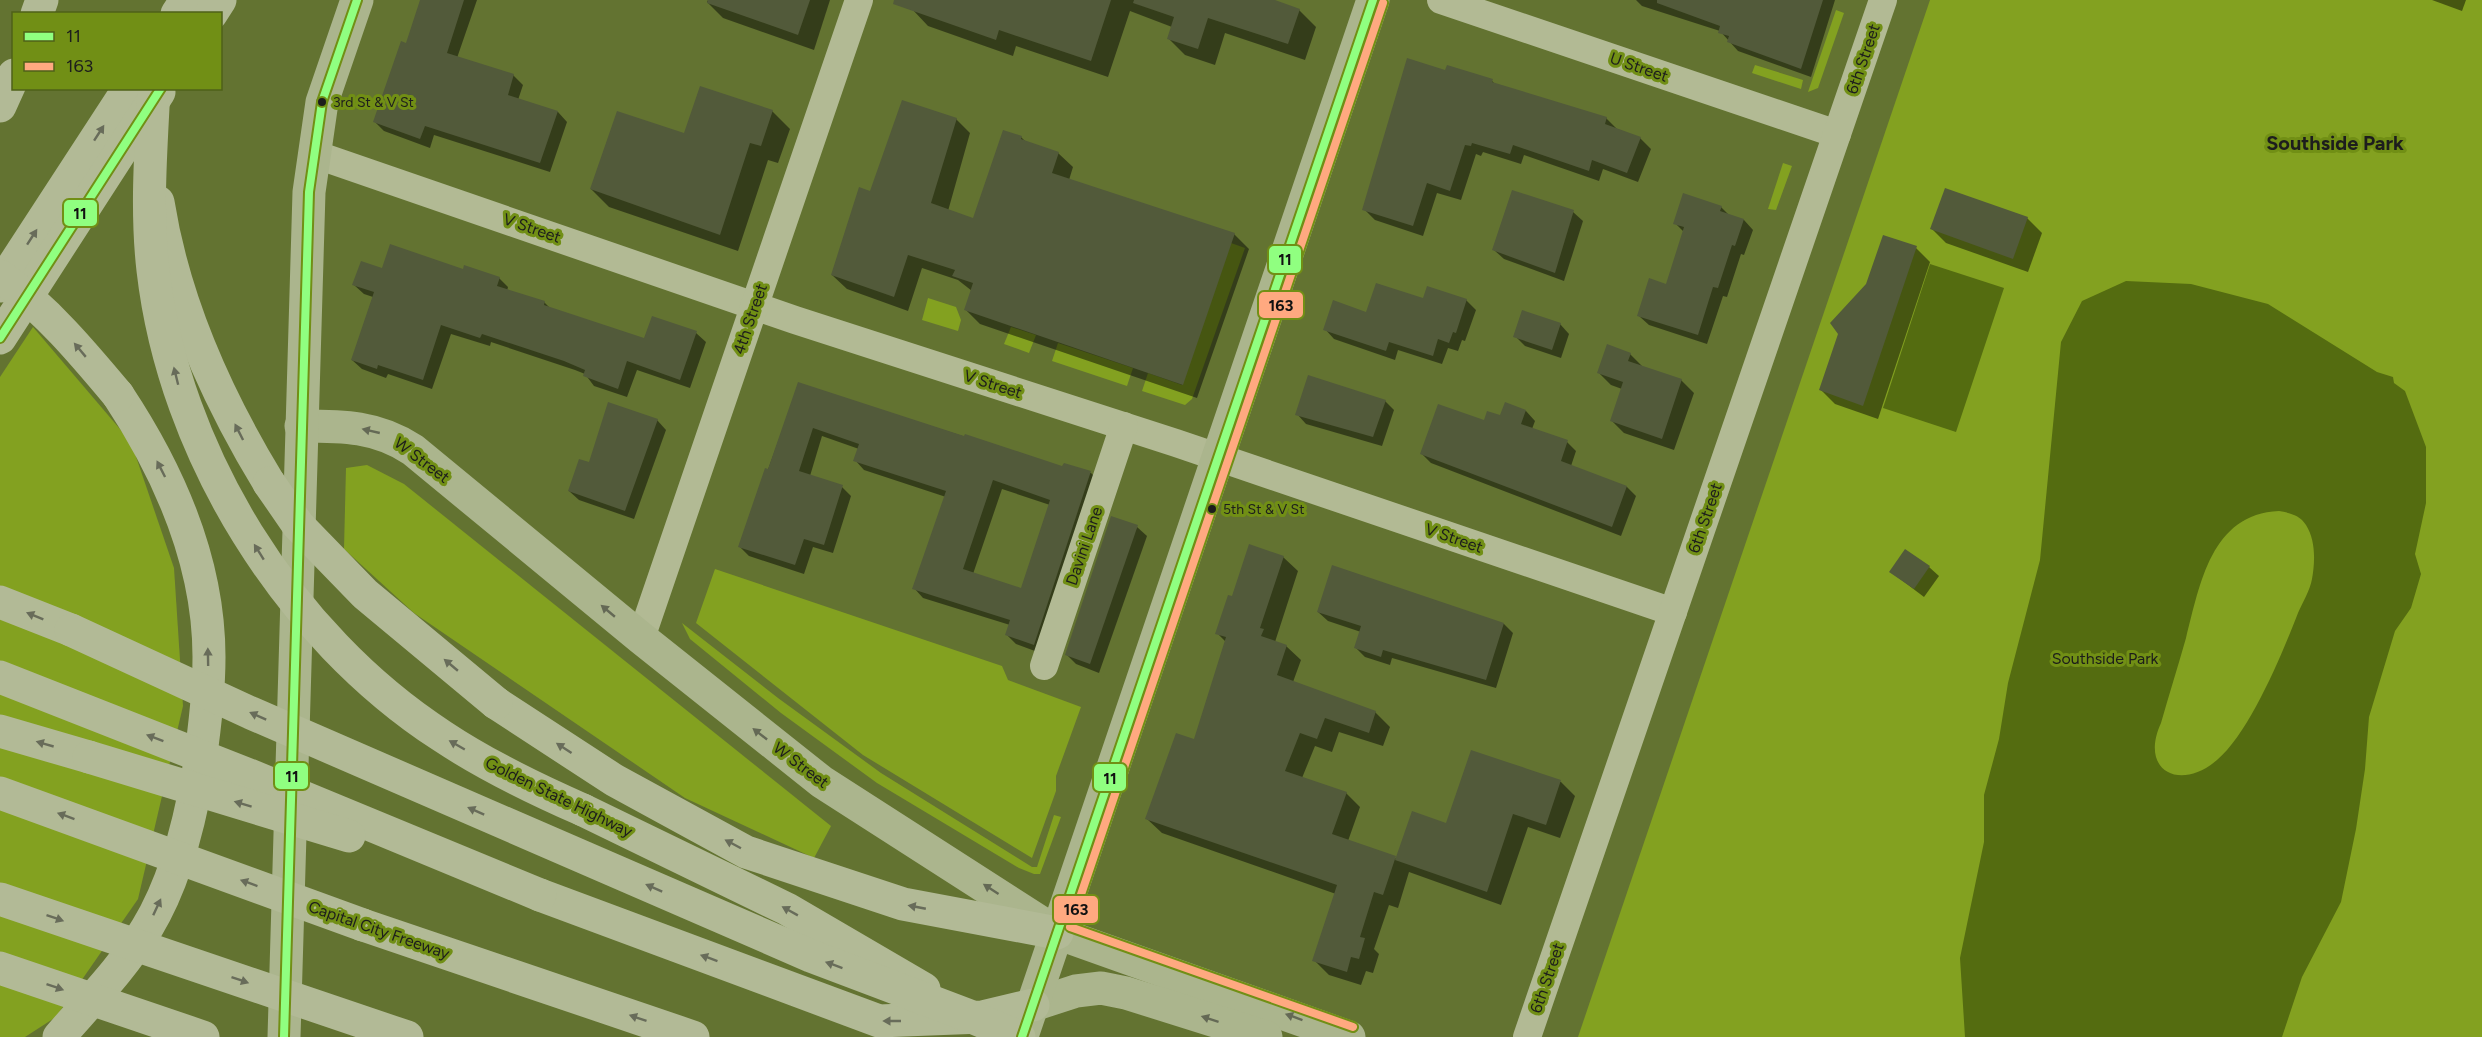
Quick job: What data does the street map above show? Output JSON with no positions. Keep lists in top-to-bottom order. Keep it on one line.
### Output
{"streets":{"highway":["Golden State Highway","Capital City Freeway"],"street":["6th Street","U Street","V Street","4th Street","W Street","Davini Lane"]},"crossings":[["6th Street","U Street"],["6th Street","V Street"],["V Street","4th Street"],["V Street","Davini Lane"],["4th Street","W Street"]],"one_way":["W Street"],"districts":["Southside Park"],"parks":["Southside Park"],"places":["3rd St & V St","5th St & V St"],"lines":["transit line 11","transit line 163"],"legend":["11","163"]}
